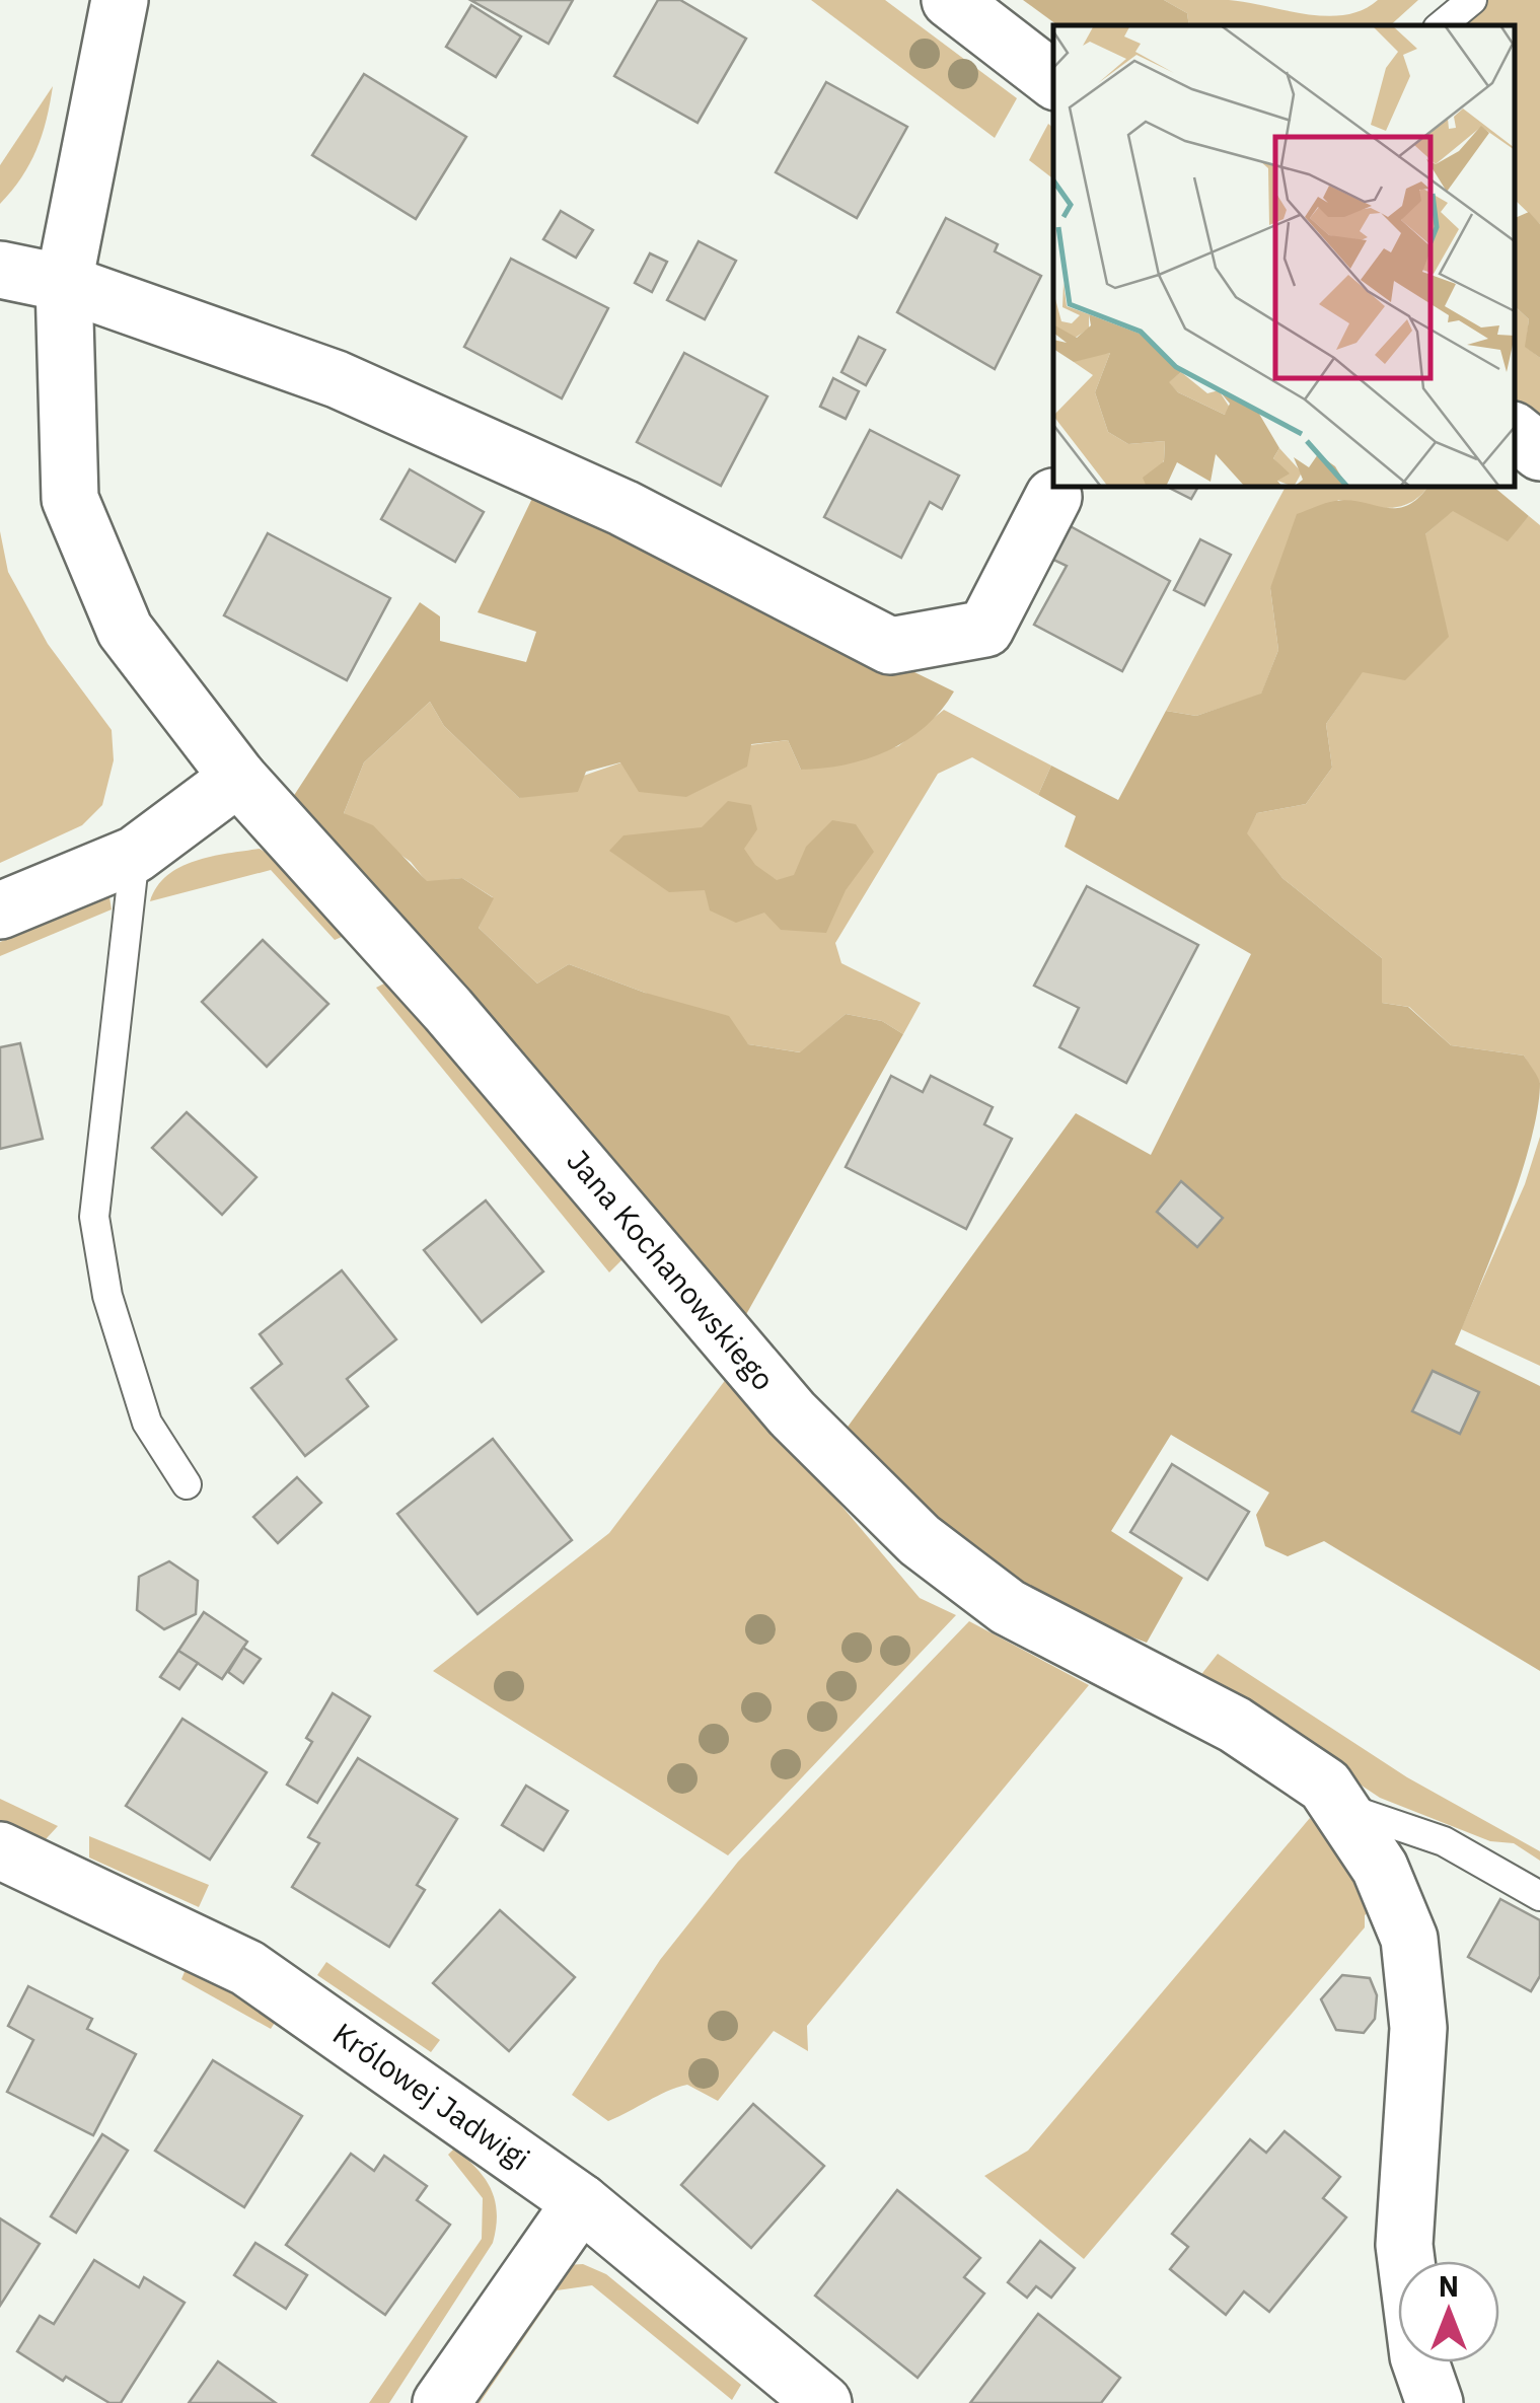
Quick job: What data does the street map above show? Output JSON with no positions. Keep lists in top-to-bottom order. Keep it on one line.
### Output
{"streets":{"street":["Jana Kochanowskiego","Królowej Jadwigi"]},"north":"top"}
